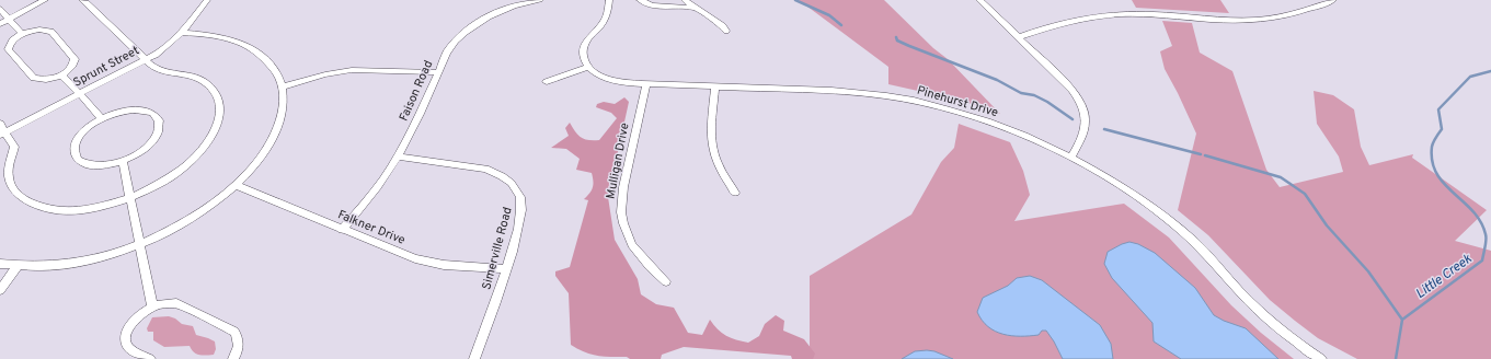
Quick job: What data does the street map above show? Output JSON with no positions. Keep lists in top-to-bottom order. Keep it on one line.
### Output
{"streets":{"street":["Sprunt Street","Faison Road","Pinehurst Drive","Mulligan Drive","Falkner Drive","Simerville Road"]},"crossings":[["Faison Road","Falkner Drive"],["Faison Road","Simerville Road"],["Pinehurst Drive","Mulligan Drive"],["Falkner Drive","Simerville Road"]],"water":["Little Creek"]}
